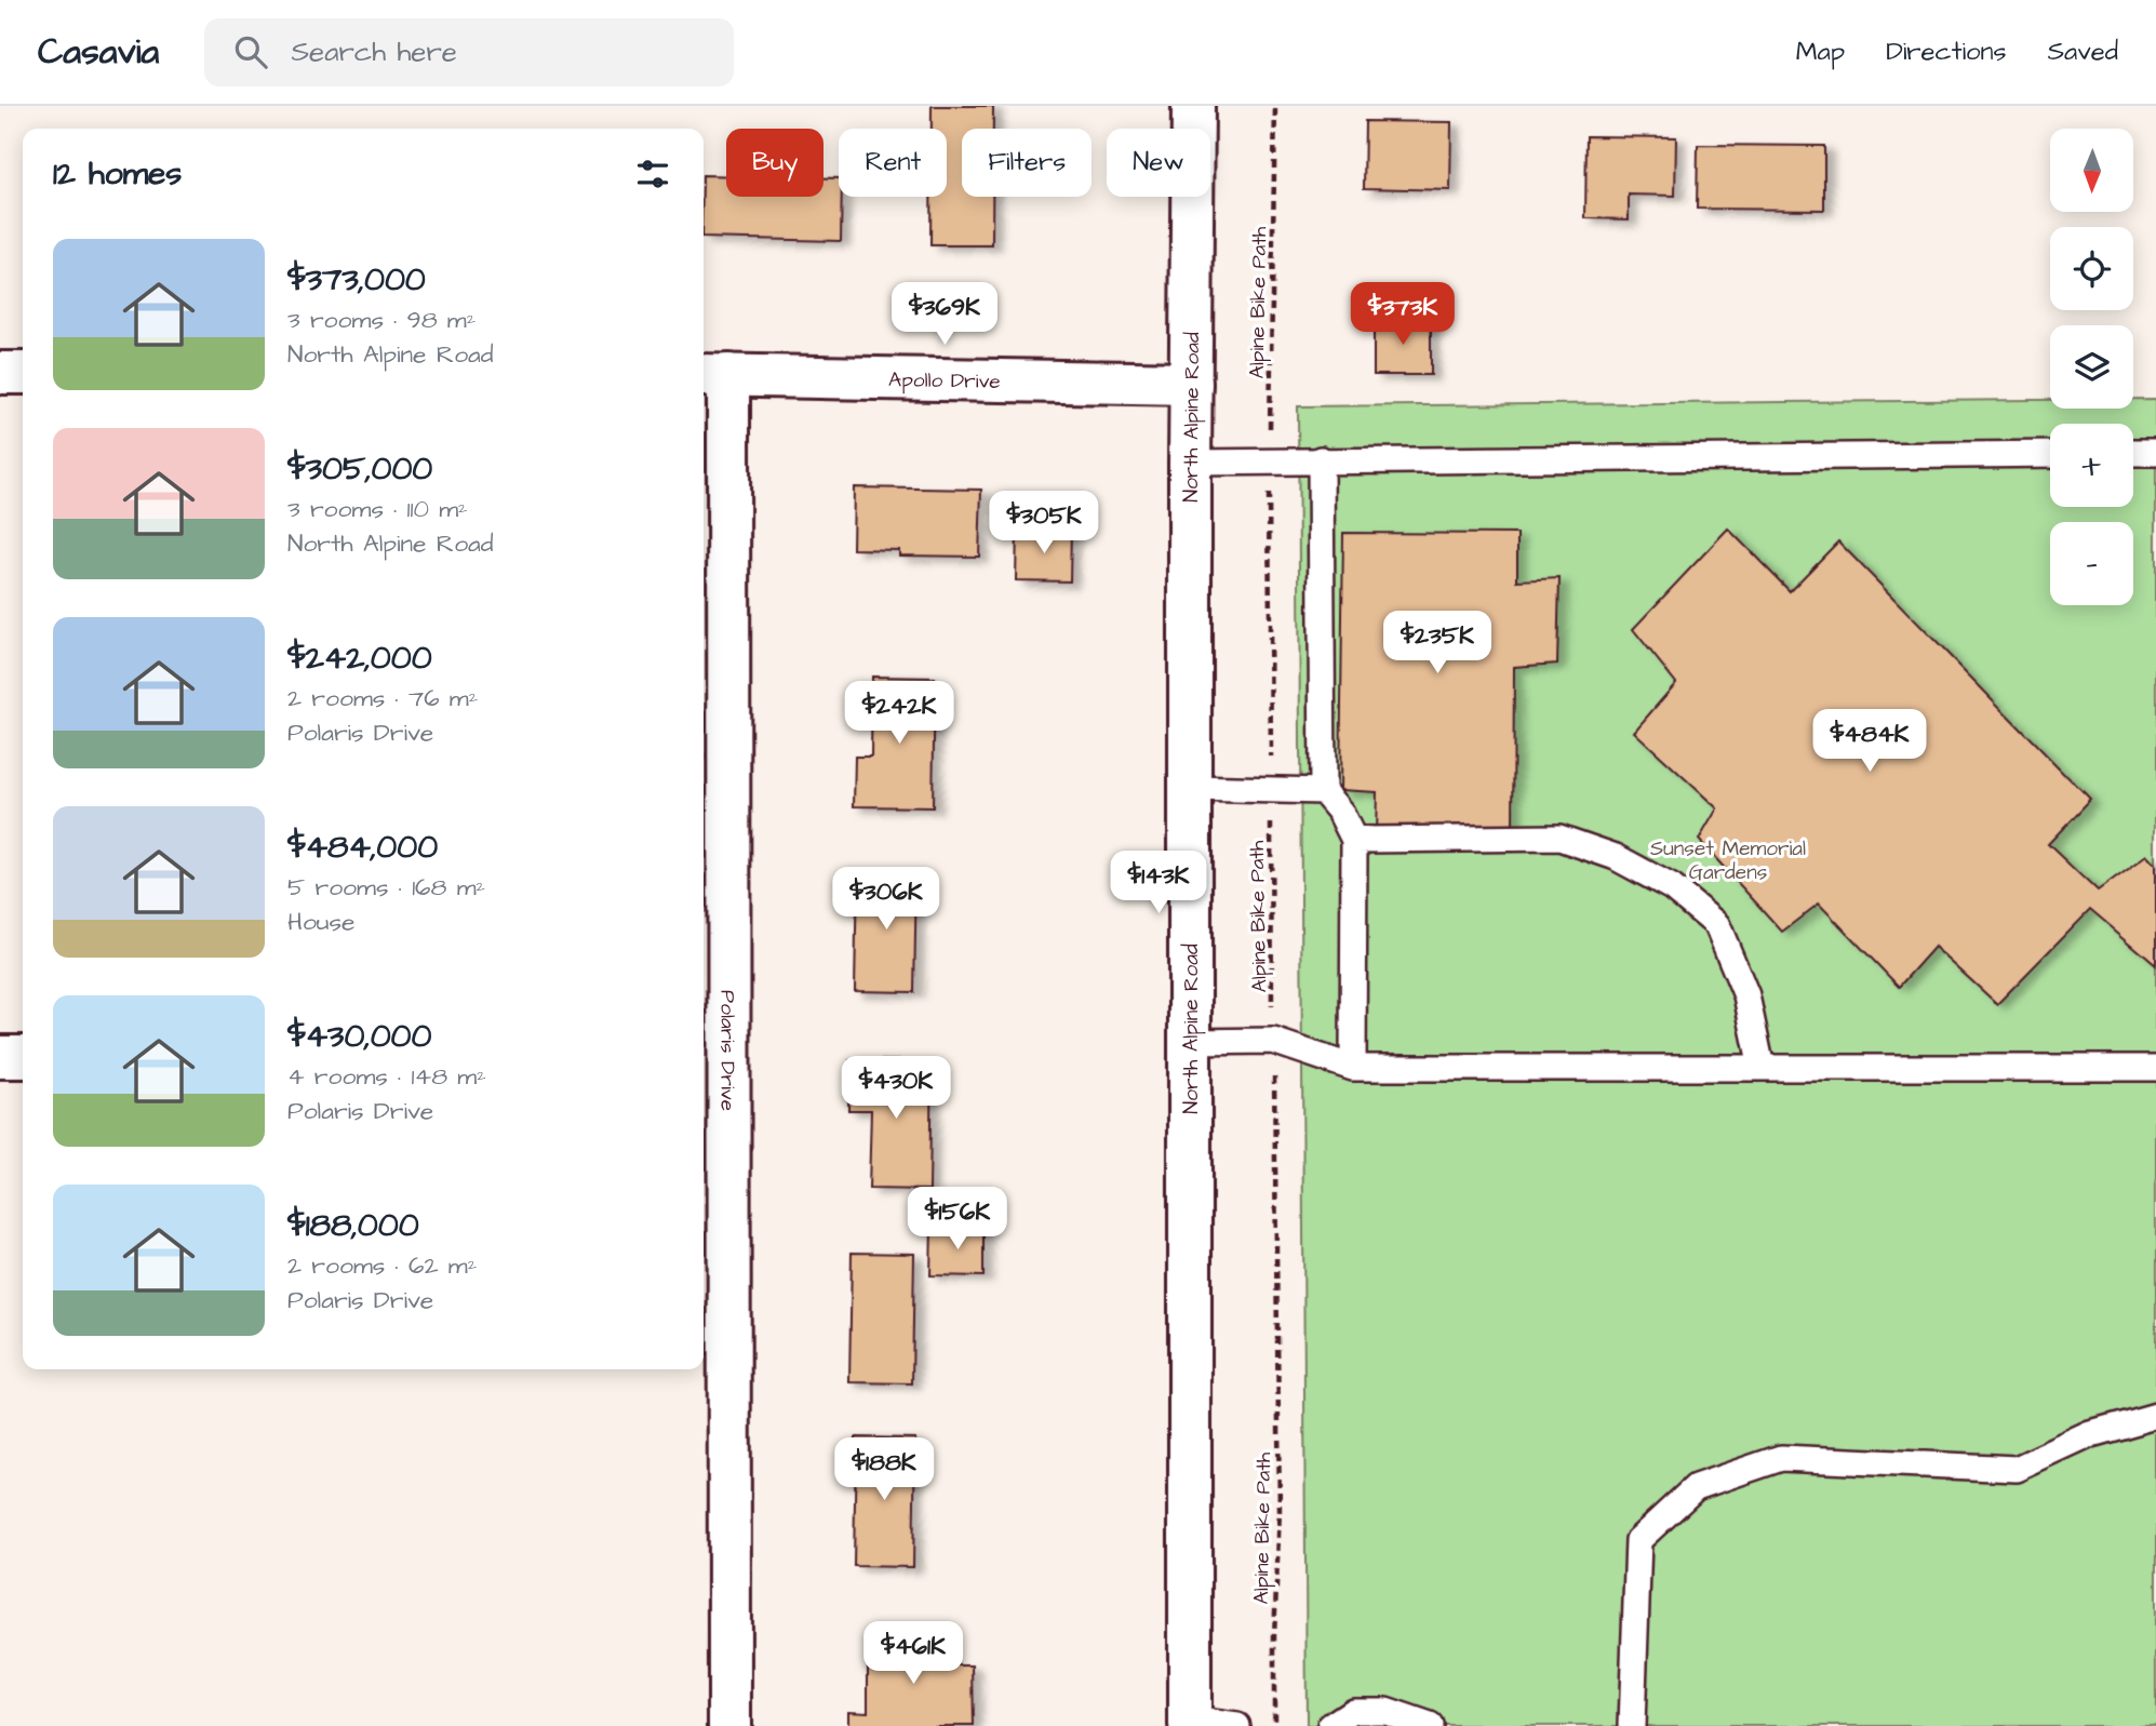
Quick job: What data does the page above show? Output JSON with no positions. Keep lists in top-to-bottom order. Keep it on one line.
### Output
{"streets":{"street":["Apollo Drive","North Alpine Road","Polaris Drive"],"path":["Alpine Bike Path"]},"crossings":[["Apollo Drive","North Alpine Road"],["Apollo Drive","Polaris Drive"]],"parks":["Sunset Memorial Gardens"],"north":"bottom","page":{"header":"Casavia","search":"Search here","nav":["Map","Directions","Saved"],"map_buttons":["+","−"],"chip":["Buy","Rent","Filters","New"],"heading":"12 homes","list":[{"name":"$373,000","note":"3 rooms · 98 m² · North Alpine Road"},{"name":"$305,000","note":"3 rooms · 110 m² · North Alpine Road"},{"name":"$242,000","note":"2 rooms · 76 m² · Polaris Drive"},{"name":"$484,000","note":"5 rooms · 168 m² · House"},{"name":"$430,000","note":"4 rooms · 148 m² · Polaris Drive"},{"name":"$188,000","note":"2 rooms · 62 m² · Polaris Drive"}],"price":["$369K","$373K","$305K","$235K","$242K","$484K","$143K","$306K","$430K","$156K","$188K","$461K"]}}
